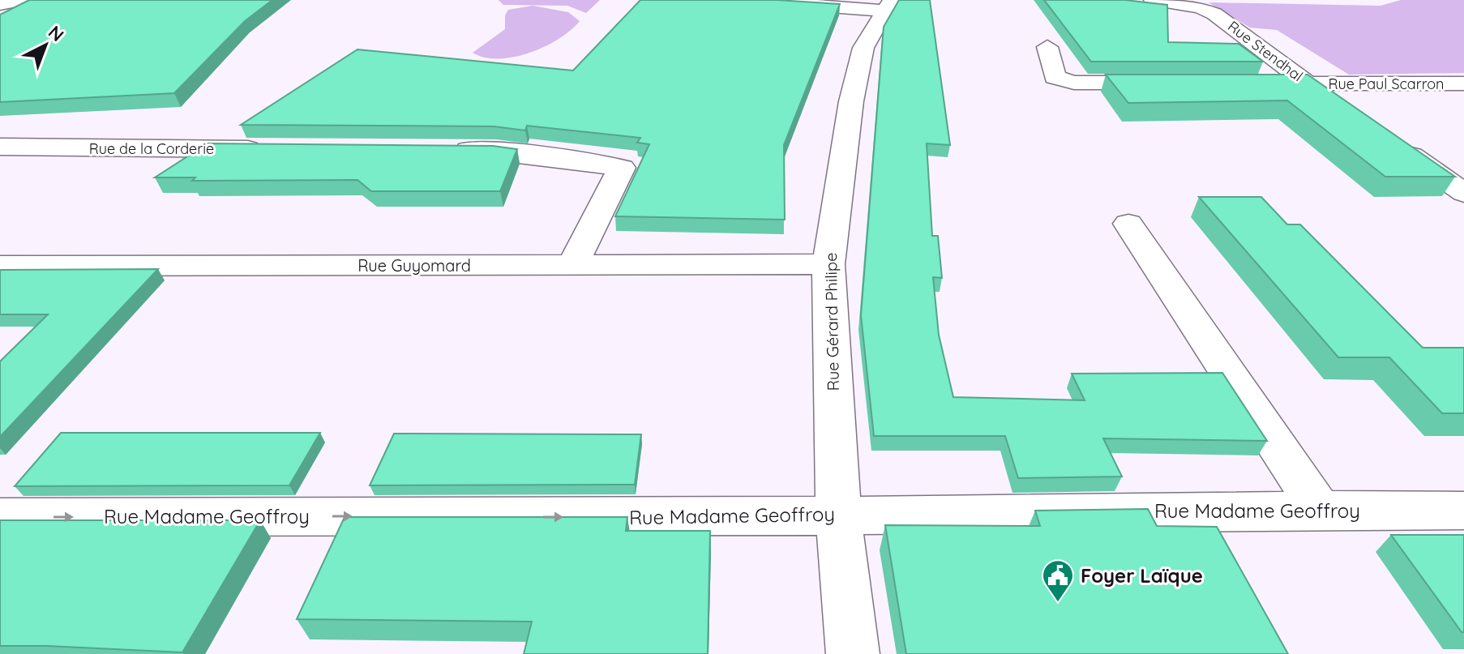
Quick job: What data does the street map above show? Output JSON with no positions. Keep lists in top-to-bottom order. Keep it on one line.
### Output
{"streets":{"street":["Rue Stendhal","Rue Paul Scarron","Rue de la Corderie","Rue Guyomard","Rue Gérard Philipe","Rue Madame Geoffroy"]},"crossings":[["Rue Stendhal","Rue Paul Scarron"],["Rue Guyomard","Rue Gérard Philipe"],["Rue Gérard Philipe","Rue Madame Geoffroy"]],"one_way":["Rue Madame Geoffroy"],"places":{"public building":["Foyer Laïque"]},"north":"top right"}
